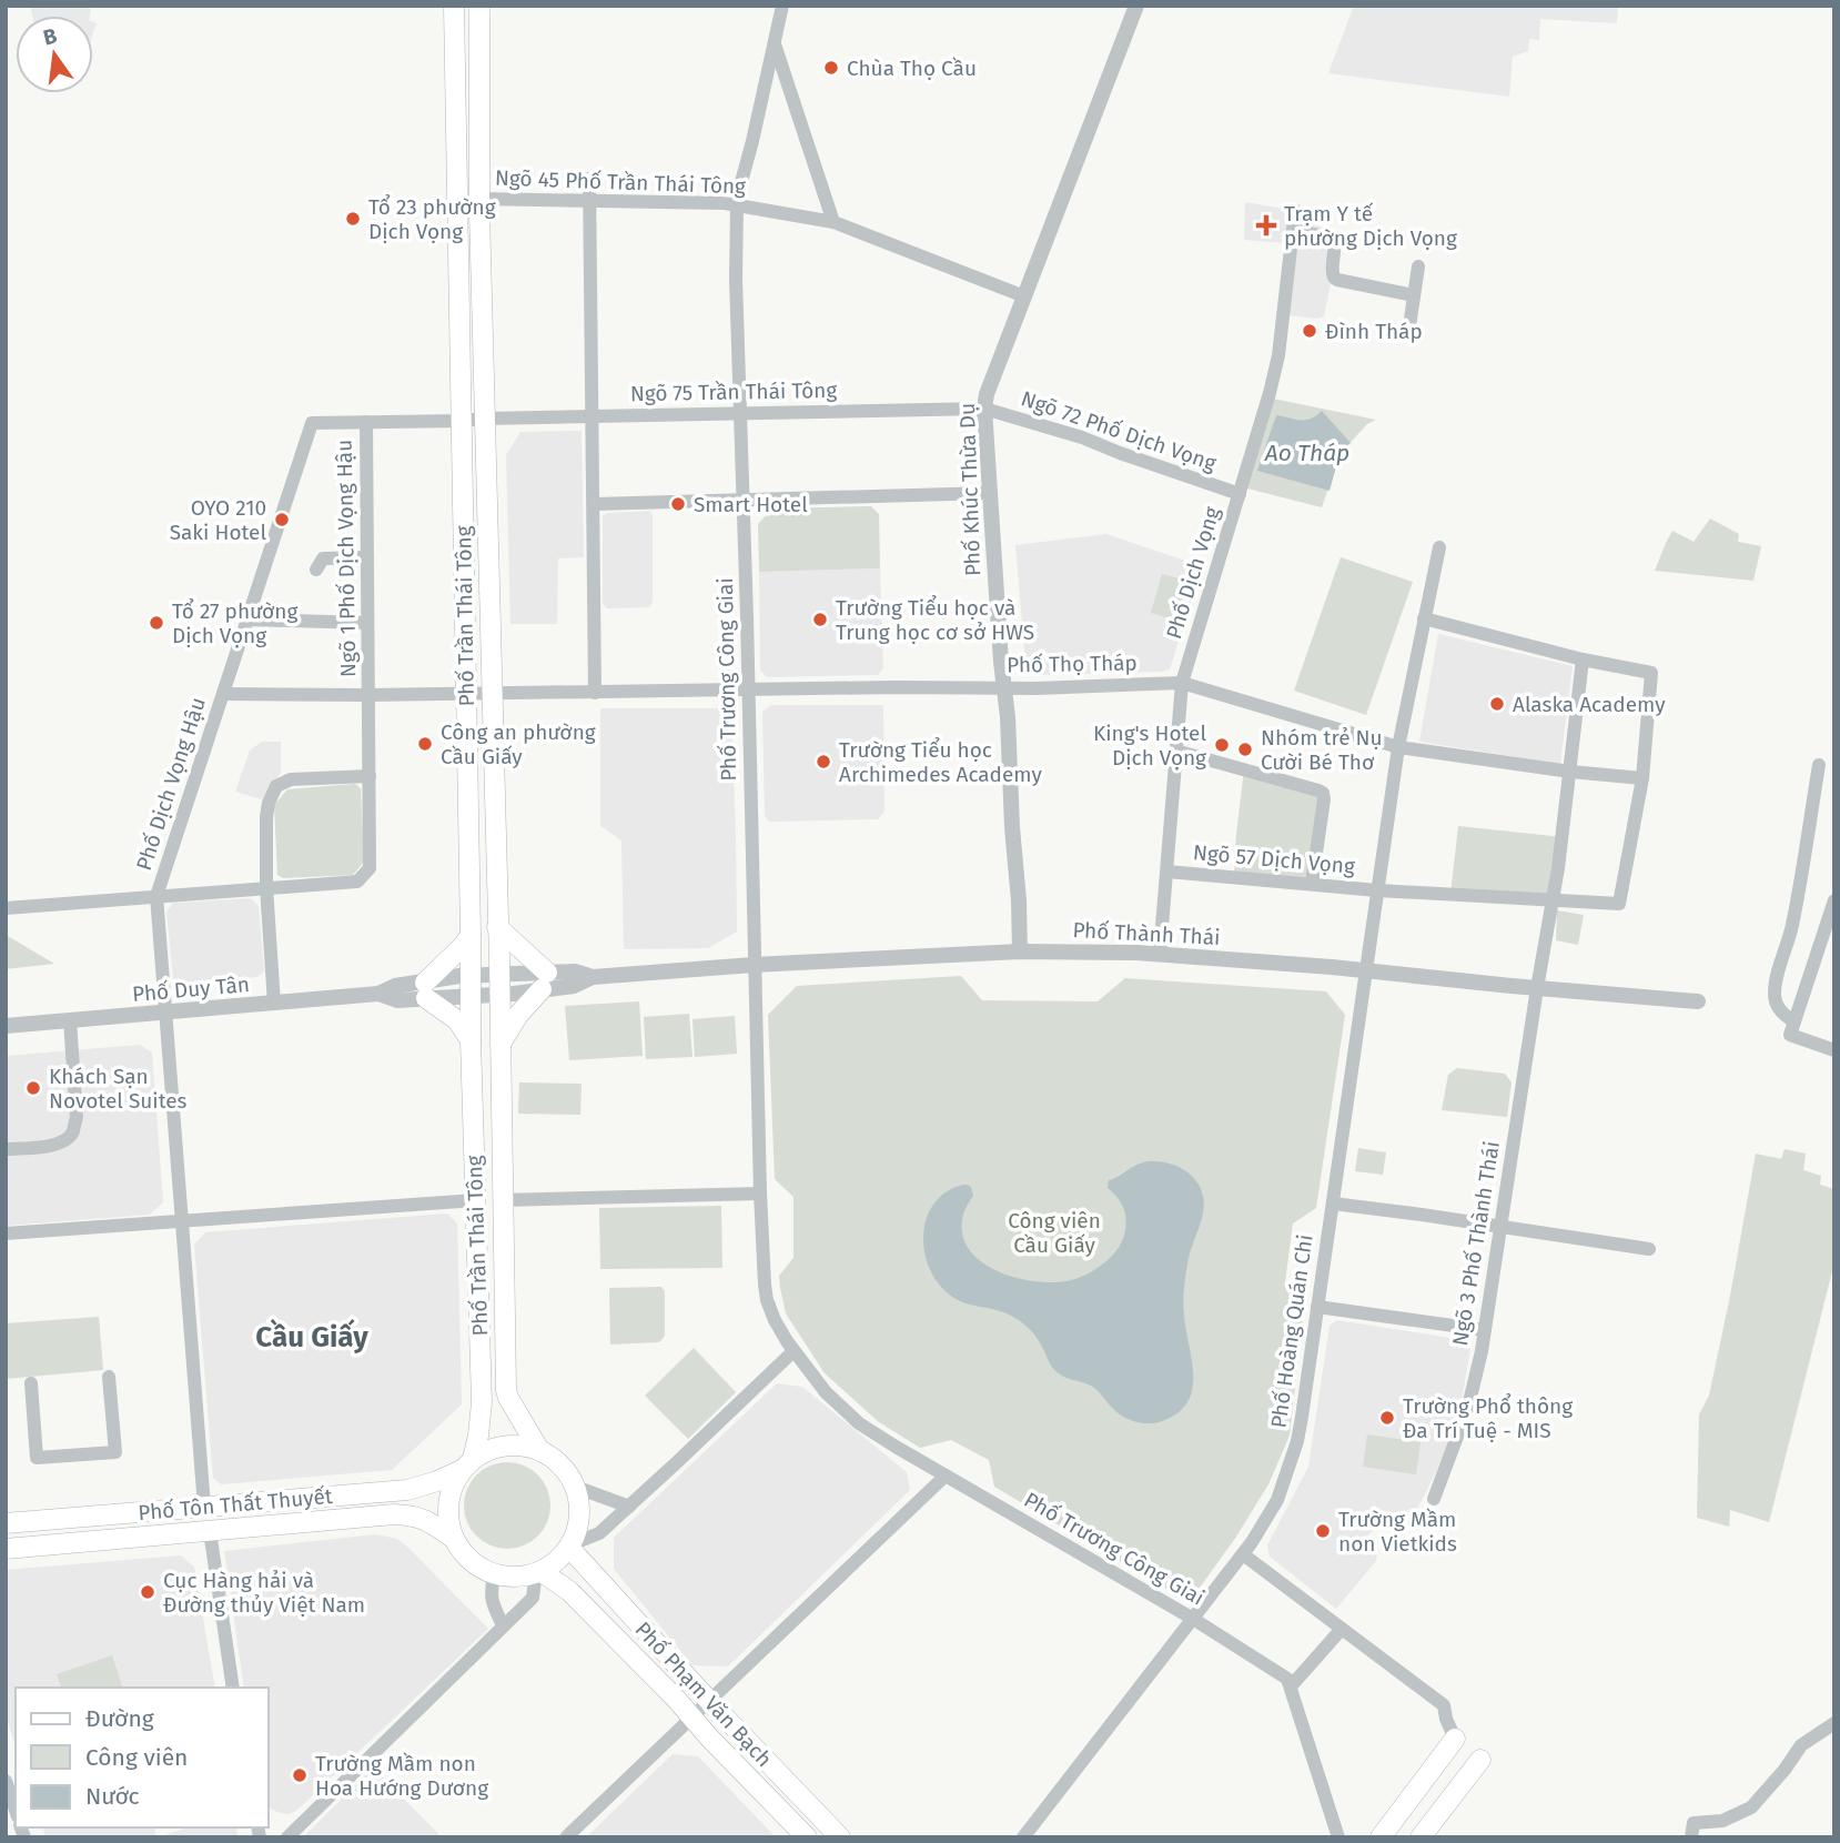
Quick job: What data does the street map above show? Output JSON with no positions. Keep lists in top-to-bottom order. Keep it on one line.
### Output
{"streets":{"main road":["Phố Trần Thái Tông","Phố Tôn Thất Thuyết","Phố Phạm Văn Bạch"],"street":["Ngõ 45 Phố Trần Thái Tông","Ngõ 75 Trần Thái Tông","Ngõ 72 Phố Dịch Vọng","Phố Khúc Thừa Dụ","Ngõ 1 Phố Dịch Vọng Hậu","Phố Dịch Vọng","Phố Thọ Tháp","Phố Trương Công Giai","Phố Dịch Vọng Hậu","Ngõ 57 Dịch Vọng","Phố Thành Thái","Phố Duy Tân","Ngõ 3 Phố Thành Thái","Phố Hoàng Quán Chi"]},"crossings":[["Ngõ 45 Phố Trần Thái Tông","Phố Khúc Thừa Dụ"],["Ngõ 45 Phố Trần Thái Tông","Phố Trần Thái Tông"],["Ngõ 45 Phố Trần Thái Tông","Phố Trương Công Giai"],["Ngõ 75 Trần Thái Tông","Ngõ 72 Phố Dịch Vọng"],["Ngõ 75 Trần Thái Tông","Phố Khúc Thừa Dụ"],["Ngõ 75 Trần Thái Tông","Phố Trần Thái Tông"],["Ngõ 75 Trần Thái Tông","Phố Trương Công Giai"],["Ngõ 75 Trần Thái Tông","Phố Dịch Vọng Hậu"],["Ngõ 72 Phố Dịch Vọng","Phố Khúc Thừa Dụ"],["Ngõ 72 Phố Dịch Vọng","Phố Dịch Vọng"],["Phố Khúc Thừa Dụ","Phố Thọ Tháp"],["Phố Khúc Thừa Dụ","Phố Thành Thái"],["Ngõ 1 Phố Dịch Vọng Hậu","Phố Thọ Tháp"],["Ngõ 1 Phố Dịch Vọng Hậu","Phố Dịch Vọng Hậu"],["Phố Dịch Vọng","Phố Thọ Tháp"],["Phố Dịch Vọng","Ngõ 57 Dịch Vọng"],["Phố Dịch Vọng","Phố Thành Thái"],["Phố Trần Thái Tông","Phố Thọ Tháp"],["Phố Trần Thái Tông","Phố Dịch Vọng Hậu"],["Phố Trần Thái Tông","Phố Thành Thái"],["Phố Trần Thái Tông","Phố Duy Tân"],["Phố Trần Thái Tông","Phố Tôn Thất Thuyết"],["Phố Trần Thái Tông","Phố Phạm Văn Bạch"],["Phố Thọ Tháp","Phố Trương Công Giai"],["Phố Thọ Tháp","Phố Dịch Vọng Hậu"],["Phố Thọ Tháp","Ngõ 57 Dịch Vọng"],["Phố Thọ Tháp","Ngõ 3 Phố Thành Thái"],["Phố Thọ Tháp","Phố Hoàng Quán Chi"],["Phố Trương Công Giai","Phố Thành Thái"],["Phố Trương Công Giai","Phố Hoàng Quán Chi"],["Phố Dịch Vọng Hậu","Phố Duy Tân"],["Phố Dịch Vọng Hậu","Phố Tôn Thất Thuyết"],["Ngõ 57 Dịch Vọng","Ngõ 3 Phố Thành Thái"],["Ngõ 57 Dịch Vọng","Phố Hoàng Quán Chi"],["Phố Thành Thái","Phố Duy Tân"],["Phố Thành Thái","Ngõ 3 Phố Thành Thái"],["Phố Thành Thái","Phố Hoàng Quán Chi"],["Phố Tôn Thất Thuyết","Phố Phạm Văn Bạch"]],"districts":["Cầu Giấy"],"water":["Ao Tháp"],"parks":["Công viên Cầu Giấy"],"places":{"other":["Chùa Thọ Cầu","Tổ 23 phường Dịch Vọng","Đình Tháp","Smart Hotel","OYO 210 Saki Hotel","Trường Tiểu học và Trung học cơ sở HWS","Tổ 27 phường Dịch Vọng","Alaska Academy","Công an phường Cầu Giấy","King's Hotel Dịch Vọng","Nhóm trẻ Nụ Cười Bé Thơ","Trường Tiểu học Archimedes Academy","Khách Sạn Novotel Suites","Trường Phổ thông Đa Trí Tuệ - MIS","Trường Mầm non Vietkids","Cục Hàng hải và Đường thủy Việt Nam","Trường Mầm non Hoa Hướng Dương"],"health":["Trạm Y tế phường Dịch Vọng"]},"legend":["Đường","Công viên","Nước"],"north":"top"}
